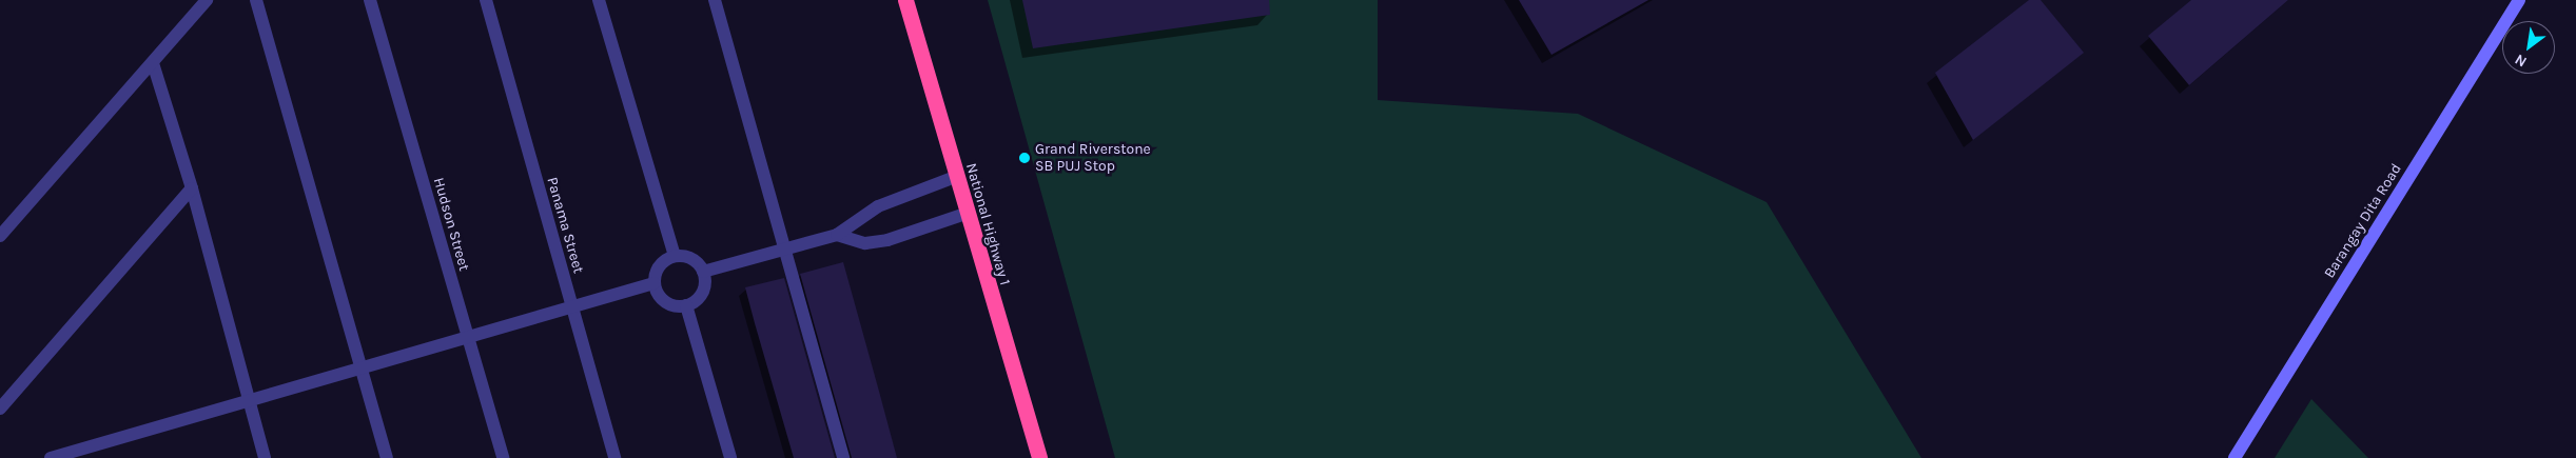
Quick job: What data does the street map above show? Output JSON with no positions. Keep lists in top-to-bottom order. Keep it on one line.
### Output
{"streets":{"highway":["National Highway 1"],"street":["Barangay Dita Road","Hudson Street","Panama Street"]},"places":["Grand Riverstone SB PUJ Stop"],"north":"bottom left"}
